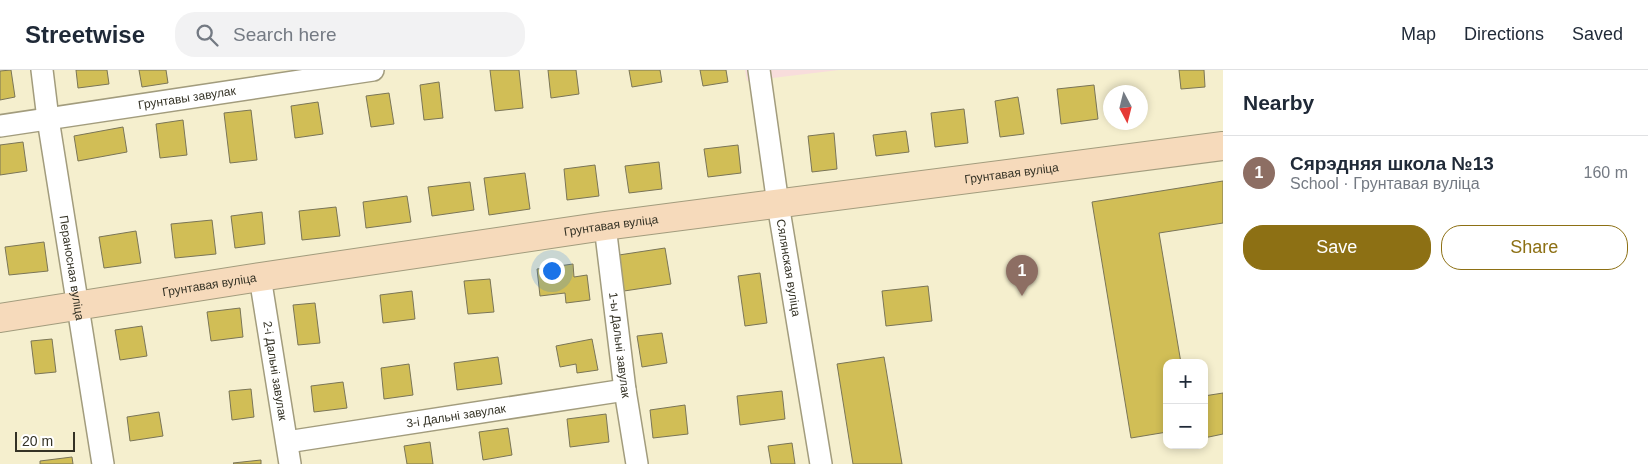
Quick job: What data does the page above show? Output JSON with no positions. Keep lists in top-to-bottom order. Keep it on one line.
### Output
{"streets":{"main road":["Грунтавая вуліца"],"street":["Грунтавы завулак","Пераносная вуліца","Сялянская вуліца","1-ы Дальні завулак","2-і Дальні завулак","3-і Дальні завулак"]},"crossings":[["Грунтавы завулак","Пераносная вуліца"],["Грунтавая вуліца","Пераносная вуліца"],["Грунтавая вуліца","Сялянская вуліца"],["Грунтавая вуліца","1-ы Дальні завулак"],["Грунтавая вуліца","2-і Дальні завулак"],["1-ы Дальні завулак","3-і Дальні завулак"],["2-і Дальні завулак","3-і Дальні завулак"]],"scale_bar":"20 m","north":"bottom","page":{"header":"Streetwise","search":"Search here","nav":["Map","Directions","Saved"],"heading":"Nearby","list":[{"mark":"1","name":"Сярэдняя школа №13","note":"School · Грунтавая вуліца","value":"160 m"}],"buttons":["Save","Share"],"pins":"1","map_buttons":["+","−"],"scale":"20 m"}}
